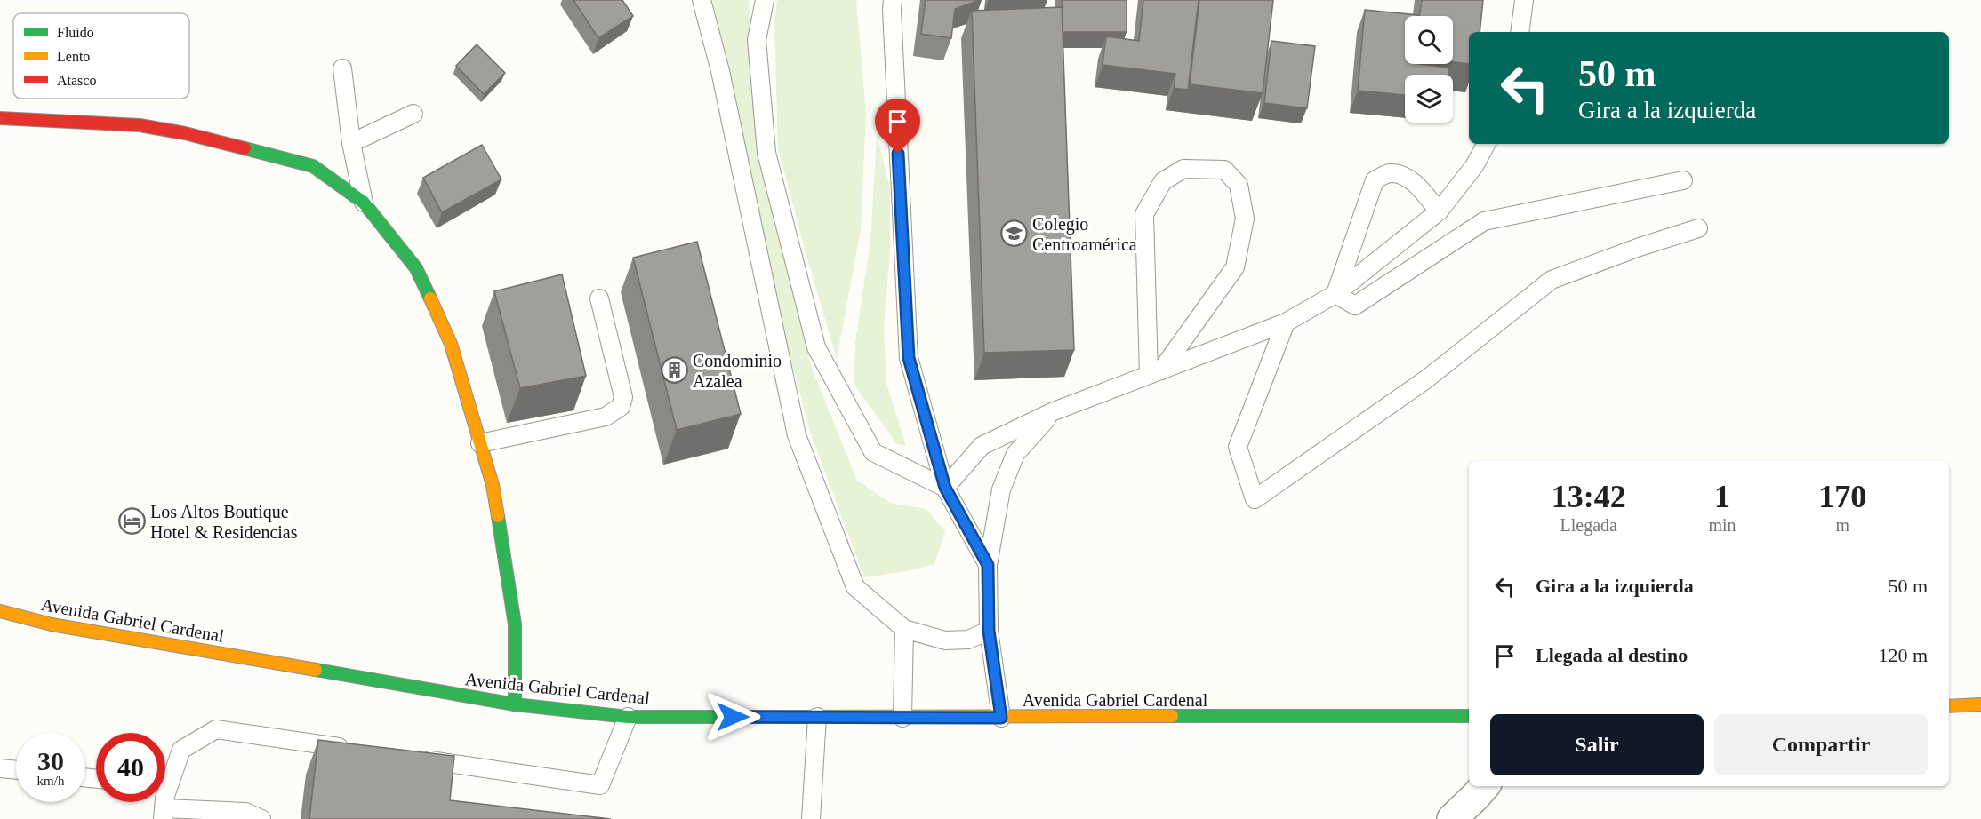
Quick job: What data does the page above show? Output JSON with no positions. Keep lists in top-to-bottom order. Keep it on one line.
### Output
{"streets":{"street":["Avenida Gabriel Cardenal"]},"places":{"school or university":["Colegio Centroamérica"],"building":["Condominio Azalea"],"hotel":["Los Altos Boutique Hotel & Residencias"]},"legend":["Fluido","Lento","Atasco"],"page":{"turn":["50 m","Gira a la izquierda"],"eta":["13:42","Llegada","1","min","170","m"],"list":[{"name":"Gira a la izquierda","value":"50 m"},{"name":"Llegada al destino","value":"120 m"}],"buttons":["Salir","Compartir"],"speed":"30 km/h","limit":"40"}}
